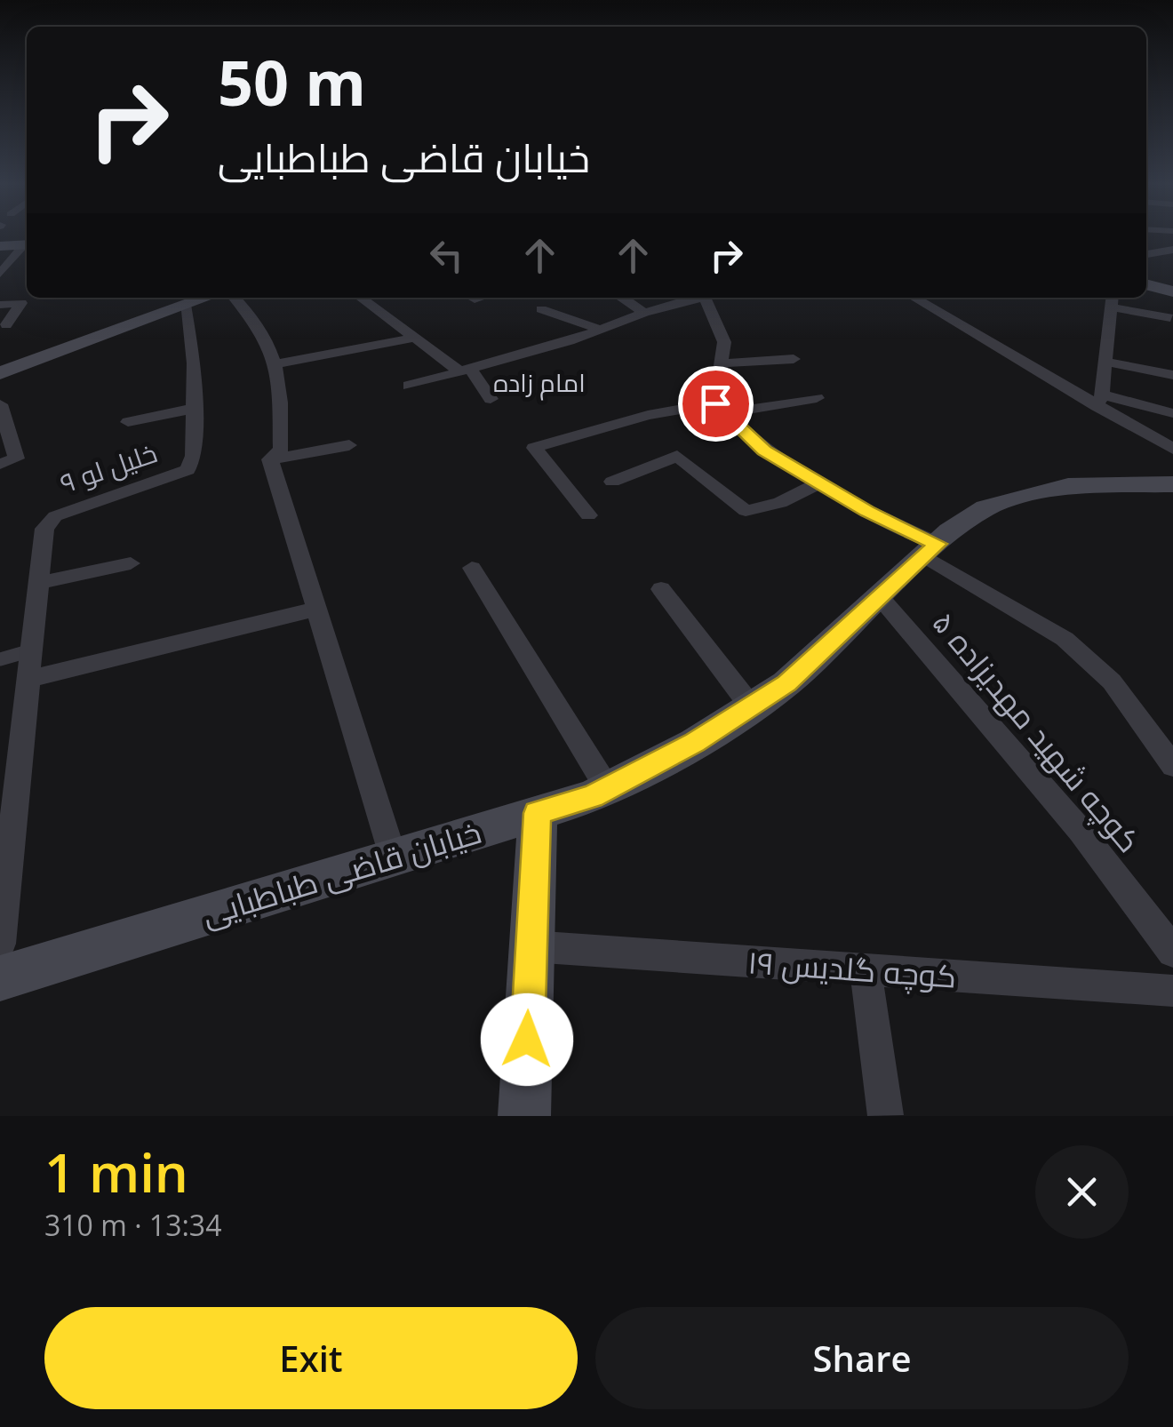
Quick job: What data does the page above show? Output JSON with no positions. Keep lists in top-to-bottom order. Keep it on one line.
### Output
{"streets":{"street":["خلیل لو ۹","کوچه شهید مهدیزاده ۵","خیابان قاضی طباطبایی","کوچه گلدیس ۱۹"]},"crossings":[["کوچه شهید مهدیزاده ۵","خیابان قاضی طباطبایی"]],"districts":["امام زاده"],"page":{"turn":["50 m","خیابان قاضی طباطبایی"],"heading":["1 min","310 m · 13:34"],"buttons":["Exit","Share"]}}
